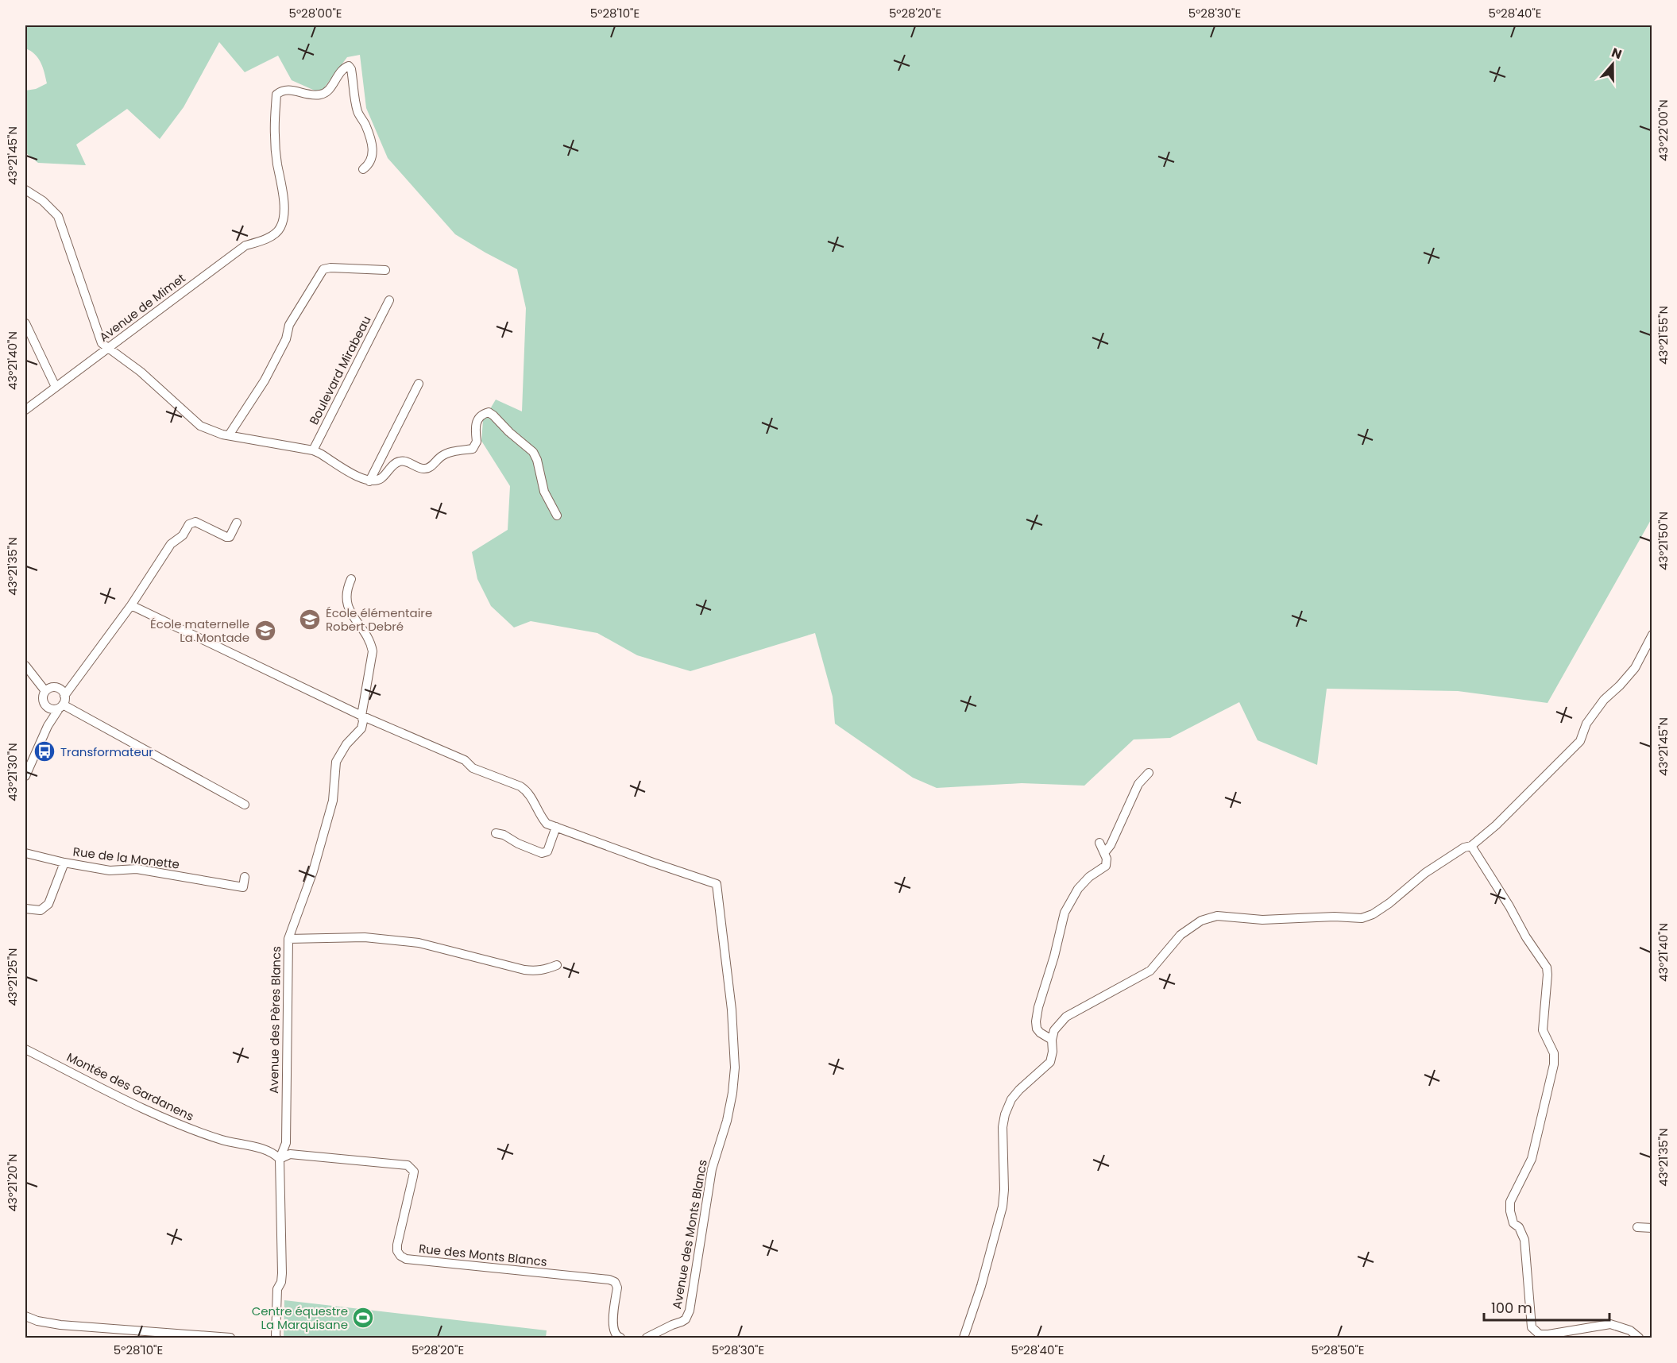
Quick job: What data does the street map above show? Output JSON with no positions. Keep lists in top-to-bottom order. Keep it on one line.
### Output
{"streets":{"street":["Avenue de Mimet","Boulevard Mirabeau","Rue de la Monette","Avenue des Pères Blancs","Montée des Gardanens","Avenue des Monts Blancs","Rue des Monts Blancs"]},"crossings":[["Avenue des Pères Blancs","Montée des Gardanens"],["Avenue des Pères Blancs","Rue des Monts Blancs"],["Montée des Gardanens","Rue des Monts Blancs"]],"places":{"school or university":["École élémentaire Robert Debré","École maternelle La Montade"],"bus stop":["Transformateur"],"sports":["Centre équestre La Marquisane"]},"scale_bar":"100 m","north":"top","coordinates":["5°28'00\"E","5°28'10\"E","5°28'20\"E","5°28'30\"E","5°28'40\"E","43°22'00\"N","43°21'45\"N","43°21'55\"N","43°21'40\"N","43°21'50\"N","43°21'35\"N","43°21'30\"N","43°21'25\"N","43°21'20\"N","5°28'50\"E"]}
